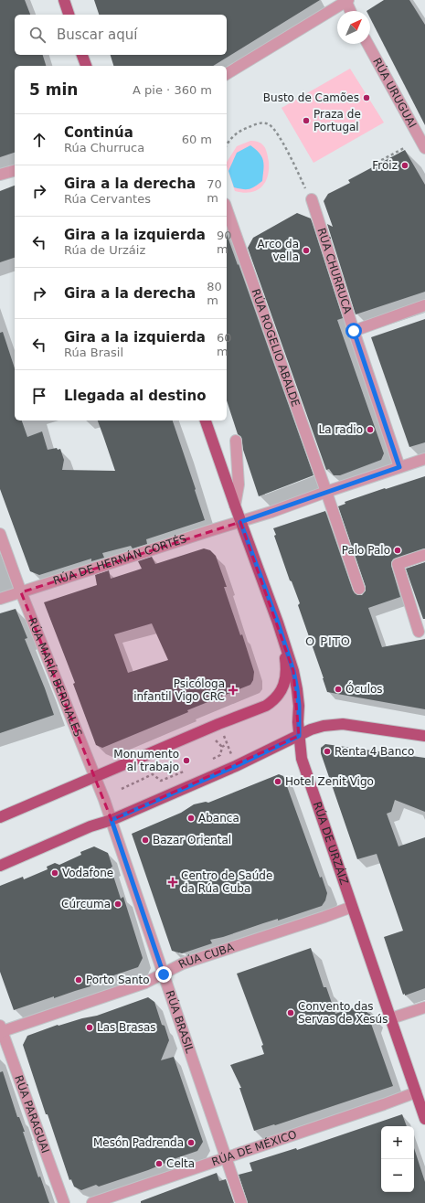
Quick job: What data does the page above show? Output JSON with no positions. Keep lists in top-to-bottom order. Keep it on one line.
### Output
{"streets":{"main road":["RÚA DE URZÁIZ"],"street":["RÚA URUGUAI","RÚA CHURRUCA","RÚA ROGELIO ABALDE","RÚA DE HERNÁN CORTÉS","RÚA MARÍA BERDIALES","RÚA CUBA","RÚA BRASIL","RÚA PARAGUAI","RÚA DE MÉXICO"]},"crossings":[["RÚA CHURRUCA","RÚA DE HERNÁN CORTÉS"],["RÚA ROGELIO ABALDE","RÚA DE HERNÁN CORTÉS"],["RÚA DE HERNÁN CORTÉS","RÚA MARÍA BERDIALES"],["RÚA DE HERNÁN CORTÉS","RÚA DE URZÁIZ"],["RÚA MARÍA BERDIALES","RÚA BRASIL"],["RÚA DE URZÁIZ","RÚA CUBA"],["RÚA DE URZÁIZ","RÚA DE MÉXICO"],["RÚA CUBA","RÚA BRASIL"],["RÚA CUBA","RÚA PARAGUAI"],["RÚA BRASIL","RÚA DE MÉXICO"]],"districts":["O PITO"],"places":{"other":["Busto de Camões","Praza de Portugal","Froiz","Arco da vella","La radio","Palo Palo","Óculos","Renta 4 Banco","Monumento al trabajo","Hotel Zenit Vigo","Abanca","Bazar Oriental","Vodafone","Cúrcuma","Porto Santo","Convento das Servas de Xesús","Las Brasas","Mesón Padrenda","Celta"],"health":["Psicóloga infantil Vigo CRC","Centro de Saúde da Rúa Cuba"]},"north":"top right","page":{"search":"Buscar aquí","heading":["5 min","A pie · 360 m"],"list":[["Continúa","Rúa Churruca","60 m"],["Gira a la derecha","Rúa Cervantes","70 m"],["Gira a la izquierda","Rúa de Urzáiz","90 m"],["Gira a la derecha","80 m"],["Gira a la izquierda","Rúa Brasil","60 m"],"Llegada al destino"],"map_buttons":["+","−"]}}
